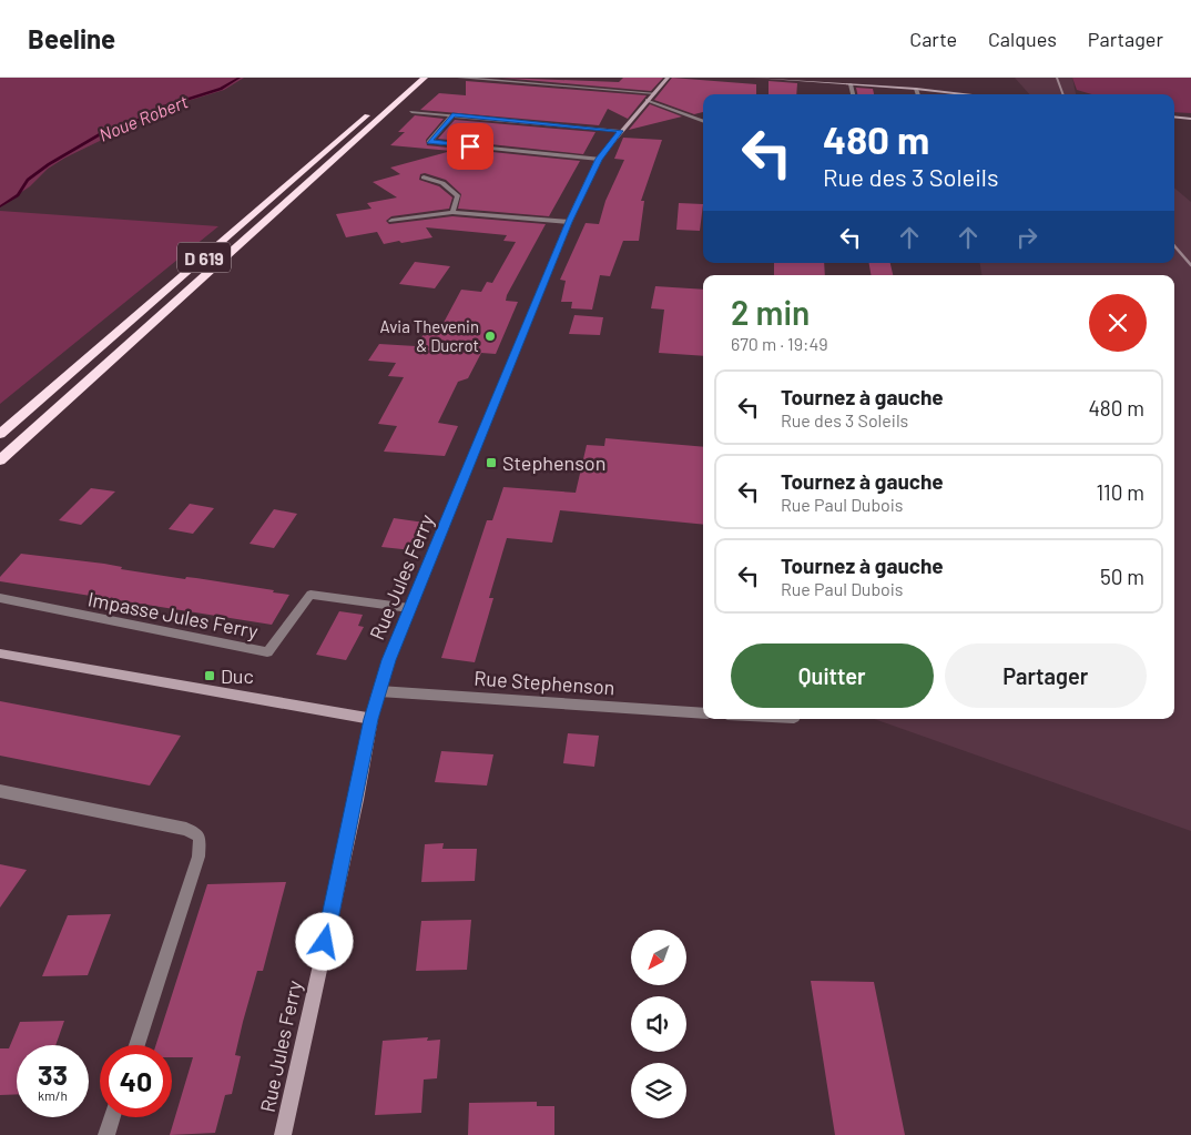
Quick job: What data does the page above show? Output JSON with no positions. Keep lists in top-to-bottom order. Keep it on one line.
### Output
{"streets":{"highway":["D 619"],"street":["Rue Jules Ferry","Impasse Jules Ferry","Rue Stephenson"]},"crossings":[["Rue Jules Ferry","Impasse Jules Ferry"],["Rue Jules Ferry","Rue Stephenson"]],"water":["Noue Robert"],"places":{"other":["Avia Thevenin & Ducrot"],"transit":["Stephenson","Duc"]},"north":"bottom left","page":{"header":"Beeline","nav":["Carte","Calques","Partager"],"turn":["480 m","Rue des 3 Soleils"],"heading":["2 min","670 m · 19:49"],"list":[{"name":"Tournez à gauche","note":"Rue des 3 Soleils","value":"480 m"},{"name":"Tournez à gauche","note":"Rue Paul Dubois","value":"110 m"},{"name":"Tournez à gauche","note":"Rue Paul Dubois","value":"50 m"}],"buttons":["Quitter","Partager"],"speed":"33 km/h","limit":"40"}}
